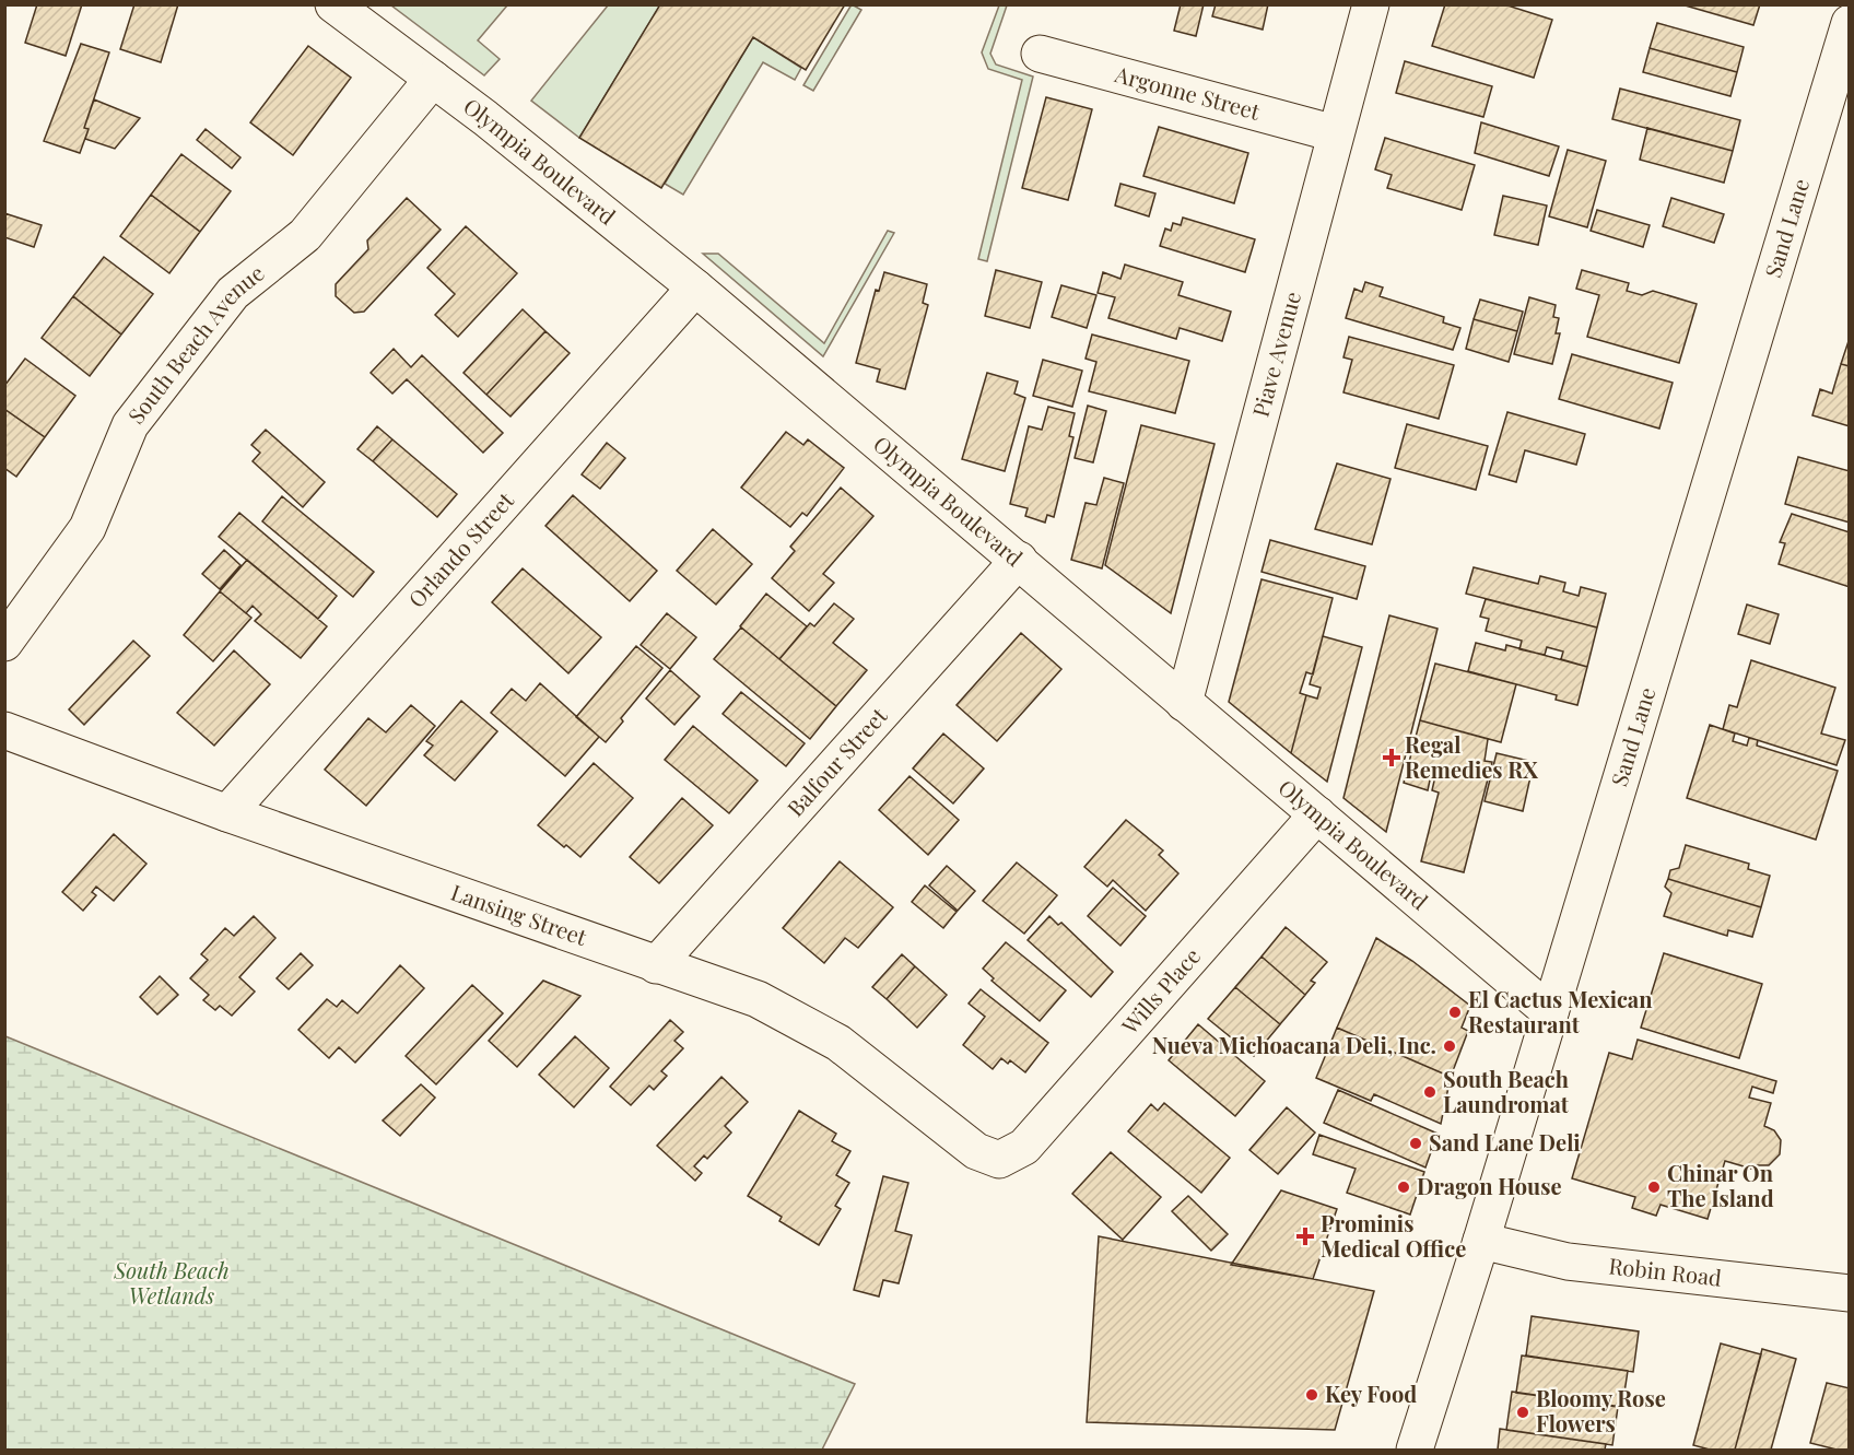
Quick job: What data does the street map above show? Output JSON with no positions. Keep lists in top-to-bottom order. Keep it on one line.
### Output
{"streets":{"street":["Argonne Street","Olympia Boulevard","Sand Lane","South Beach Avenue","Piave Avenue","Orlando Street","Balfour Street","Lansing Street","Wills Place","Robin Road"]},"crossings":[["Argonne Street","Piave Avenue"],["Olympia Boulevard","Sand Lane"],["Olympia Boulevard","South Beach Avenue"],["Olympia Boulevard","Piave Avenue"],["Olympia Boulevard","Orlando Street"],["Olympia Boulevard","Balfour Street"],["Olympia Boulevard","Wills Place"],["Sand Lane","Robin Road"],["Orlando Street","Lansing Street"],["Balfour Street","Lansing Street"],["Lansing Street","Wills Place"]],"parks":["South Beach Wetlands"],"places":{"health":["Regal Remedies RX","Prominis Medical Office"],"other":["El Cactus Mexican Restaurant","Nueva Michoacana Deli, Inc.","South Beach Laundromat","Sand Lane Deli","Dragon House","Chinar On The Island","Key Food","Bloomy Rose Flowers"]}}
